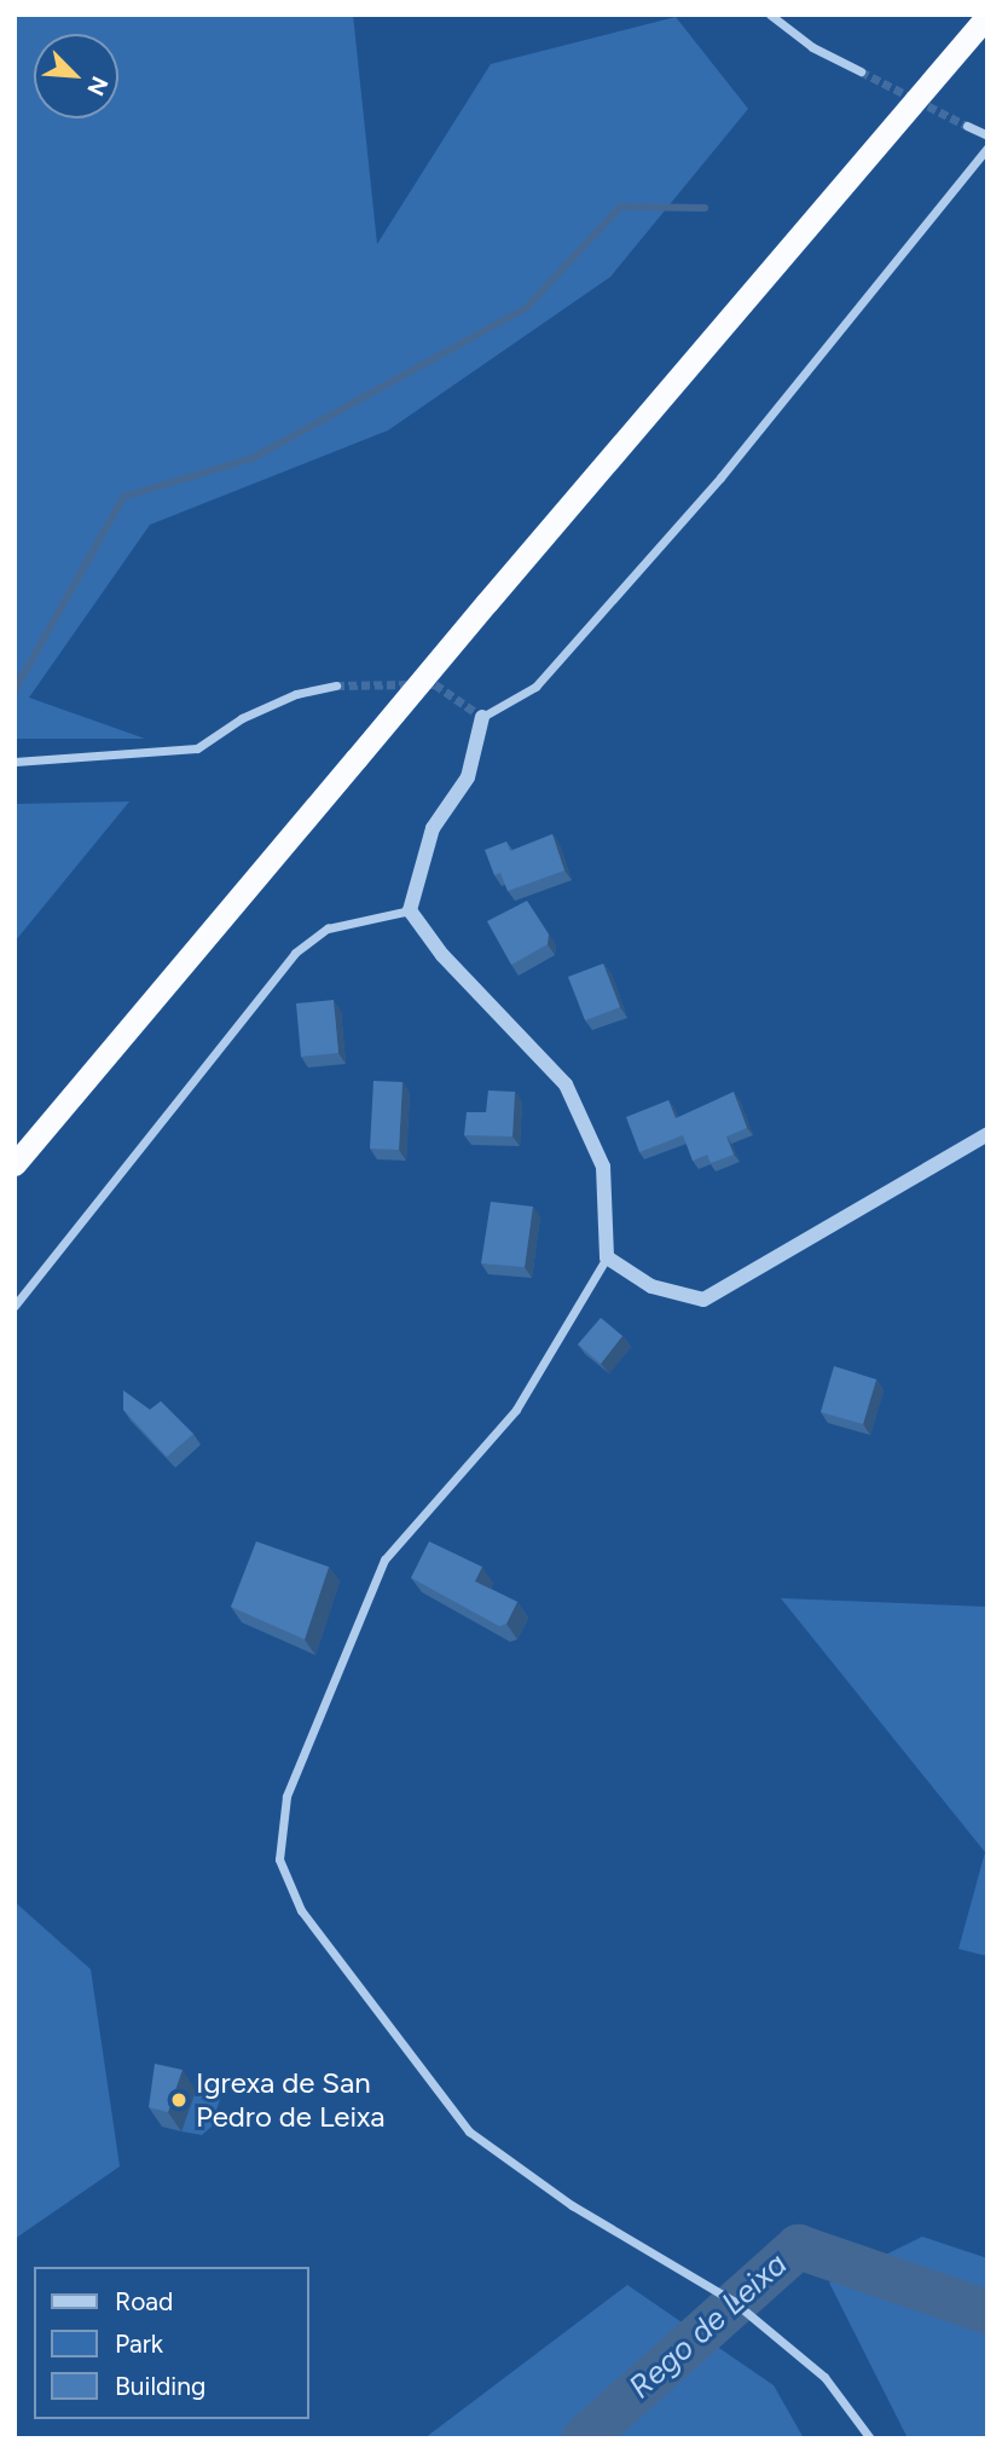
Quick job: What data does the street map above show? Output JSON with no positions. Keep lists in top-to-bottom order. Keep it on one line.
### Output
{"water":["Rego de Leixa"],"places":["Igrexa de San Pedro de Leixa"],"legend":["Road","Park","Building"],"north":"bottom right"}
